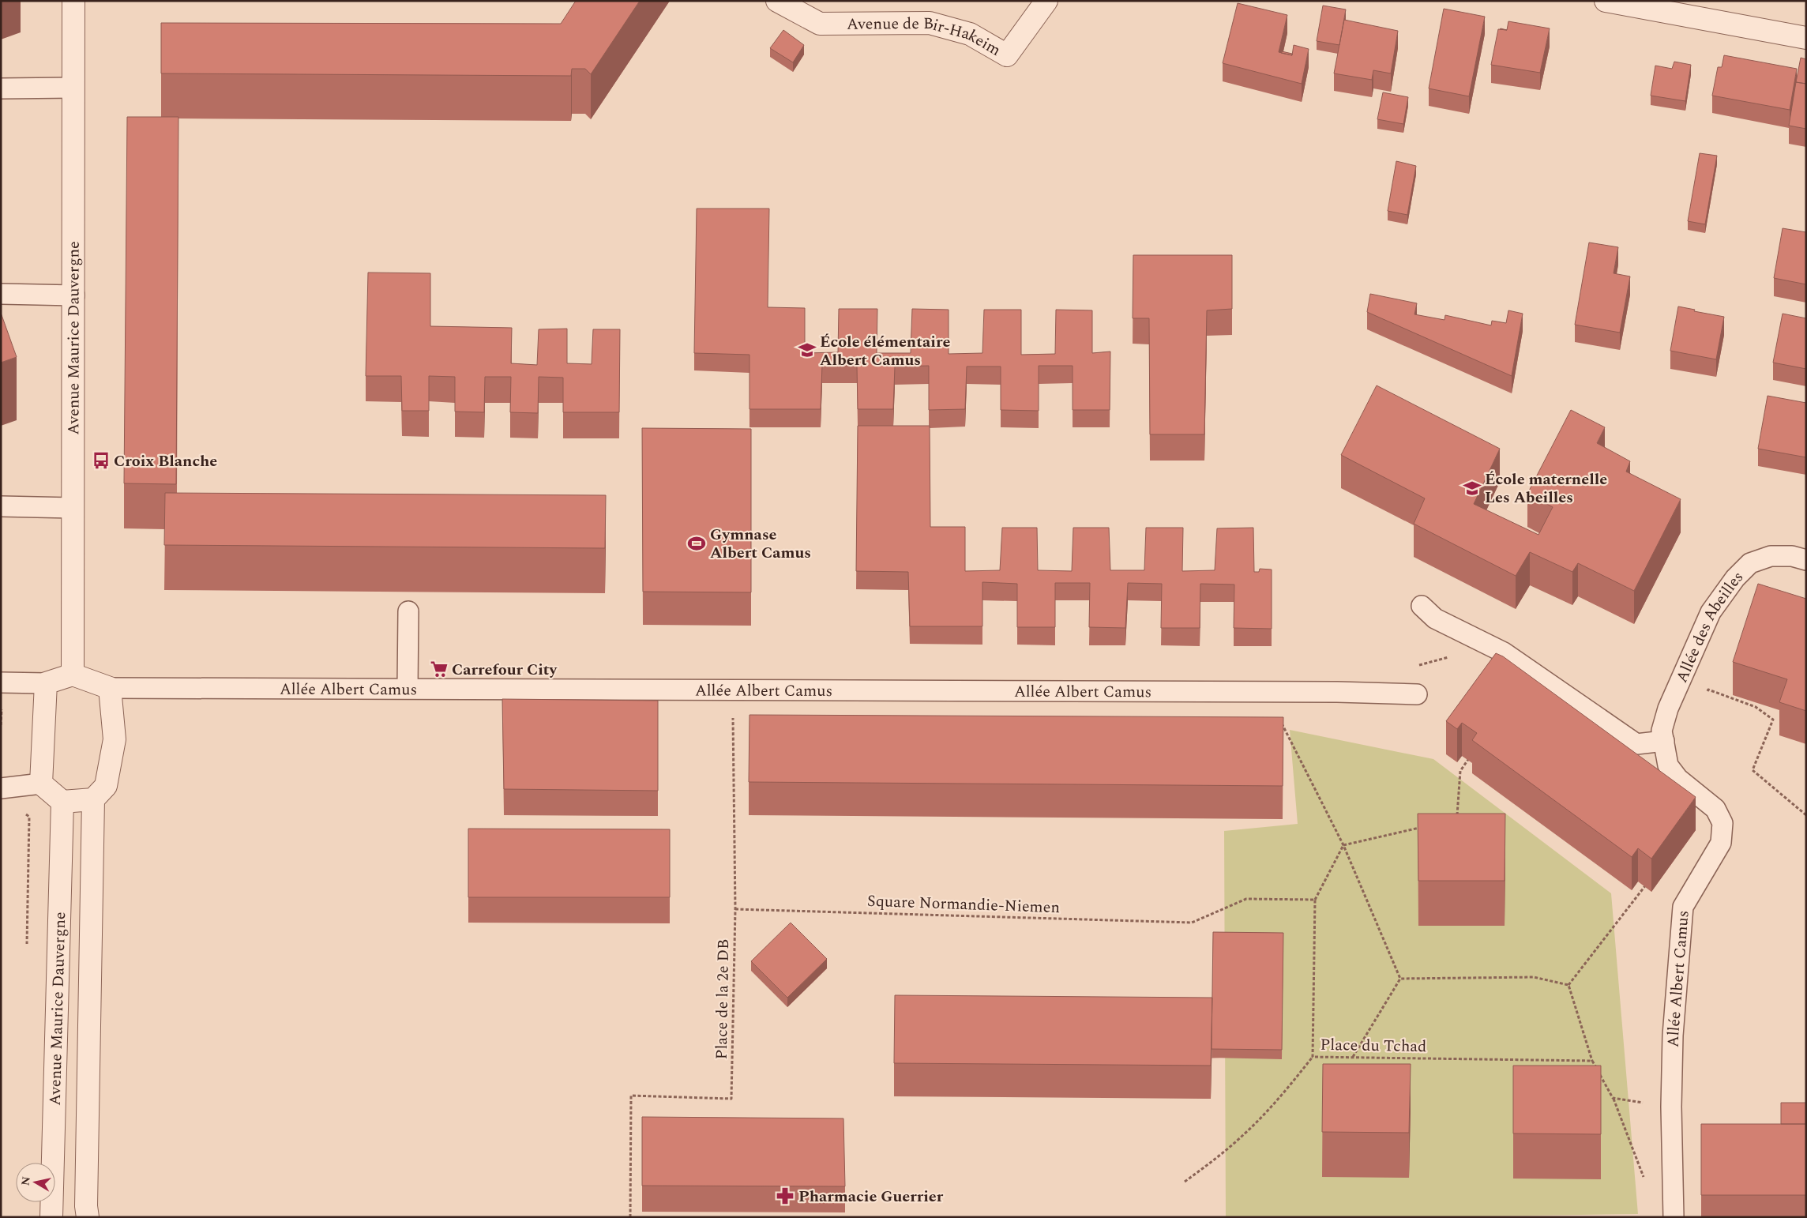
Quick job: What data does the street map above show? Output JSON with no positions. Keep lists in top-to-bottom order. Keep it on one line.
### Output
{"streets":{"street":["Avenue de Bir-Hakeim","Avenue Maurice Dauvergne"],"lane":["Allée des Abeilles","Allée Albert Camus"],"path":["Square Normandie-Niemen","Place de la 2e DB","Place du Tchad"]},"crossings":[["Allée des Abeilles","Allée Albert Camus"],["Allée Albert Camus","Place de la 2e DB"],["Square Normandie-Niemen","Place de la 2e DB"],["Square Normandie-Niemen","Place du Tchad"]],"places":{"school or university":["École élémentaire Albert Camus","École maternelle Les Abeilles"],"bus stop":["Croix Blanche"],"sports":["Gymnase Albert Camus"],"supermarket":["Carrefour City"],"pharmacy":["Pharmacie Guerrier"]},"north":"left"}
